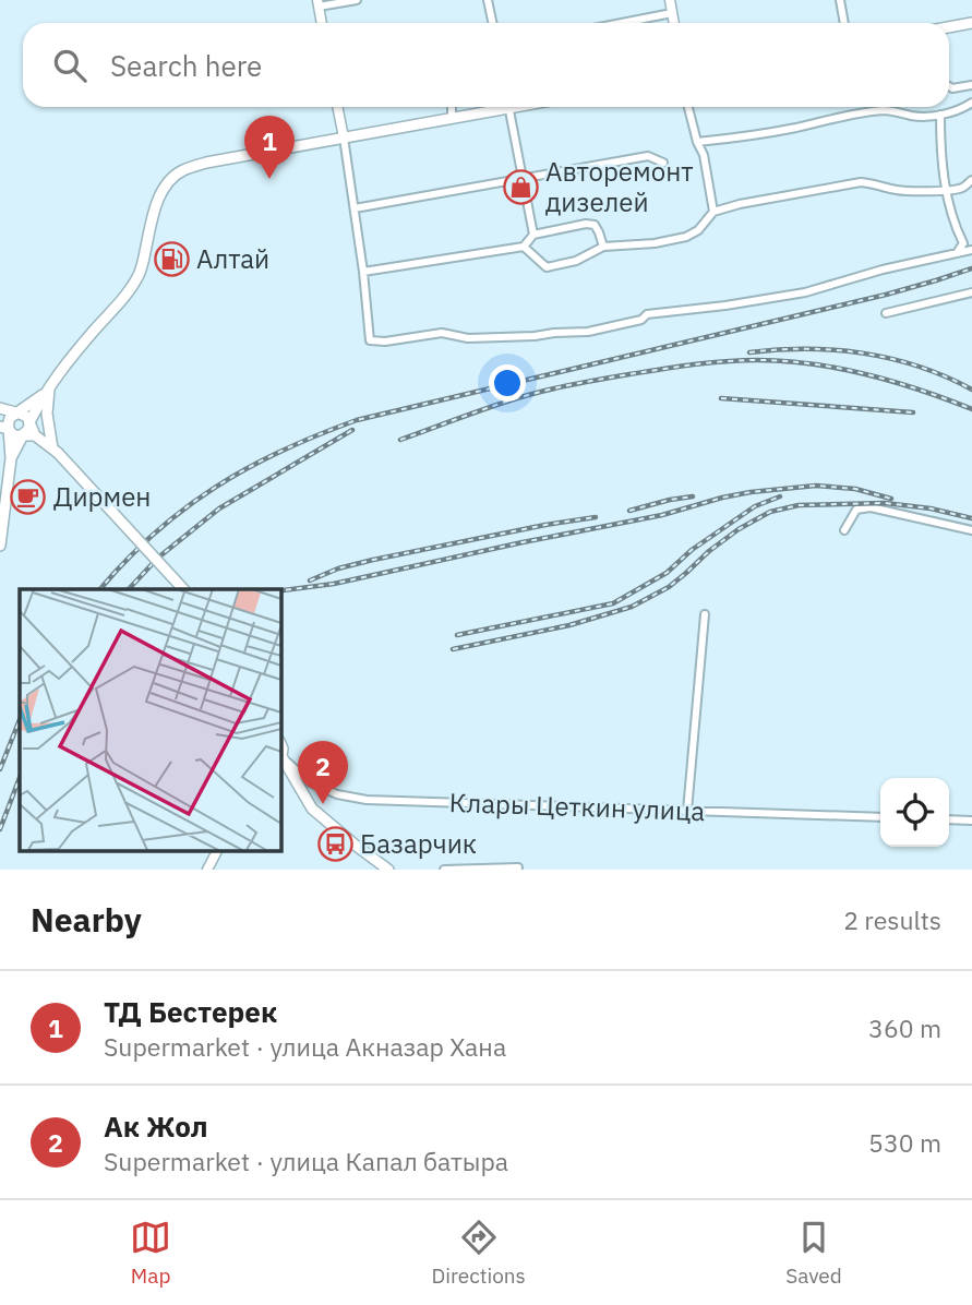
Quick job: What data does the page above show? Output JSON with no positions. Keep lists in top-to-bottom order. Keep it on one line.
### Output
{"streets":{"street":["Клары Цеткин улица"]},"places":{"shop":["Авторемонт дизелей"],"fuel station":["Алтай"],"cafe":["Дирмен"],"bus stop":["Базарчик"]},"page":{"search":"Search here","pins":["1","2"],"heading":["Nearby","2 results"],"list":[{"mark":"1","name":"ТД Бестерек","note":"Supermarket · улица Акназар Хана","value":"360 m"},{"mark":"2","name":"Ак Жол","note":"Supermarket · улица Капал батыра","value":"530 m"}],"nav":["Map","Directions","Saved"]}}
